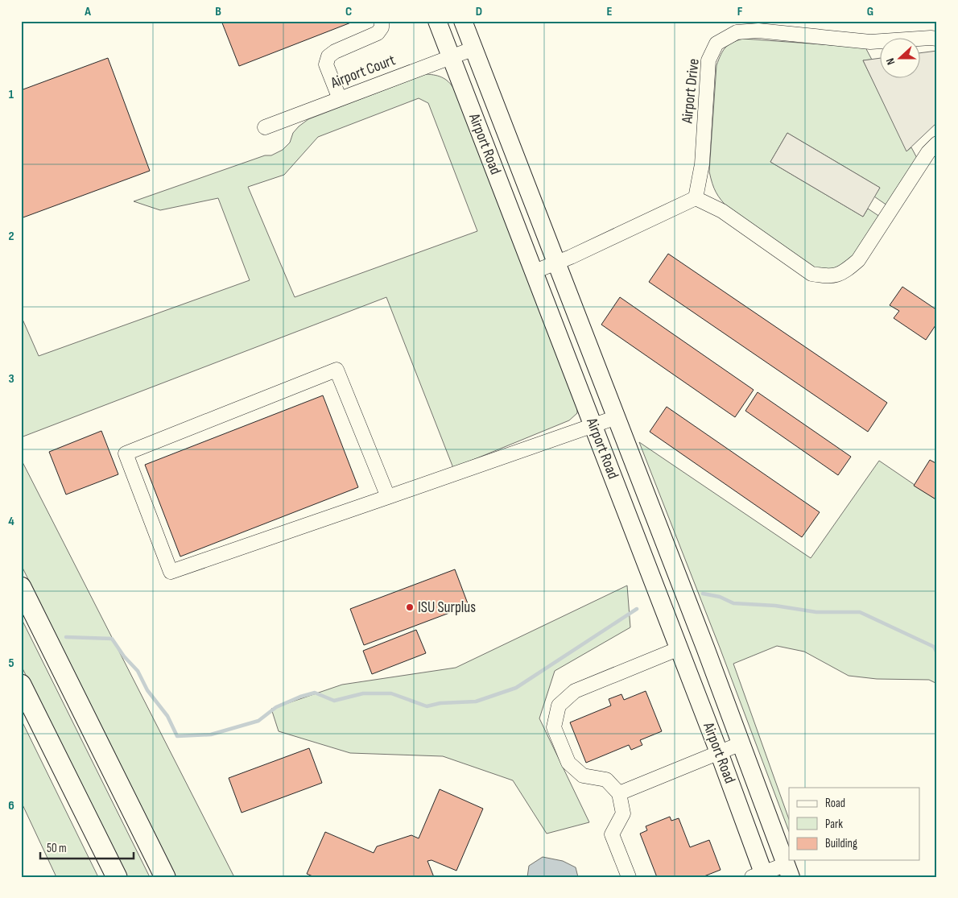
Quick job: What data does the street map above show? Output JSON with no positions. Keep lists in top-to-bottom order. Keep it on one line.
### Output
{"streets":{"main road":["Airport Road"],"street":["Airport Court","Airport Drive"]},"crossings":[["Airport Court","Airport Road"]],"places":["ISU Surplus"],"legend":["Road","Park","Building"],"scale_bar":"50 m","north":"left","grid":{"columns":["A","B","C","D","E","F","G"],"rows":["1","2","3","4","5","6"]}}
